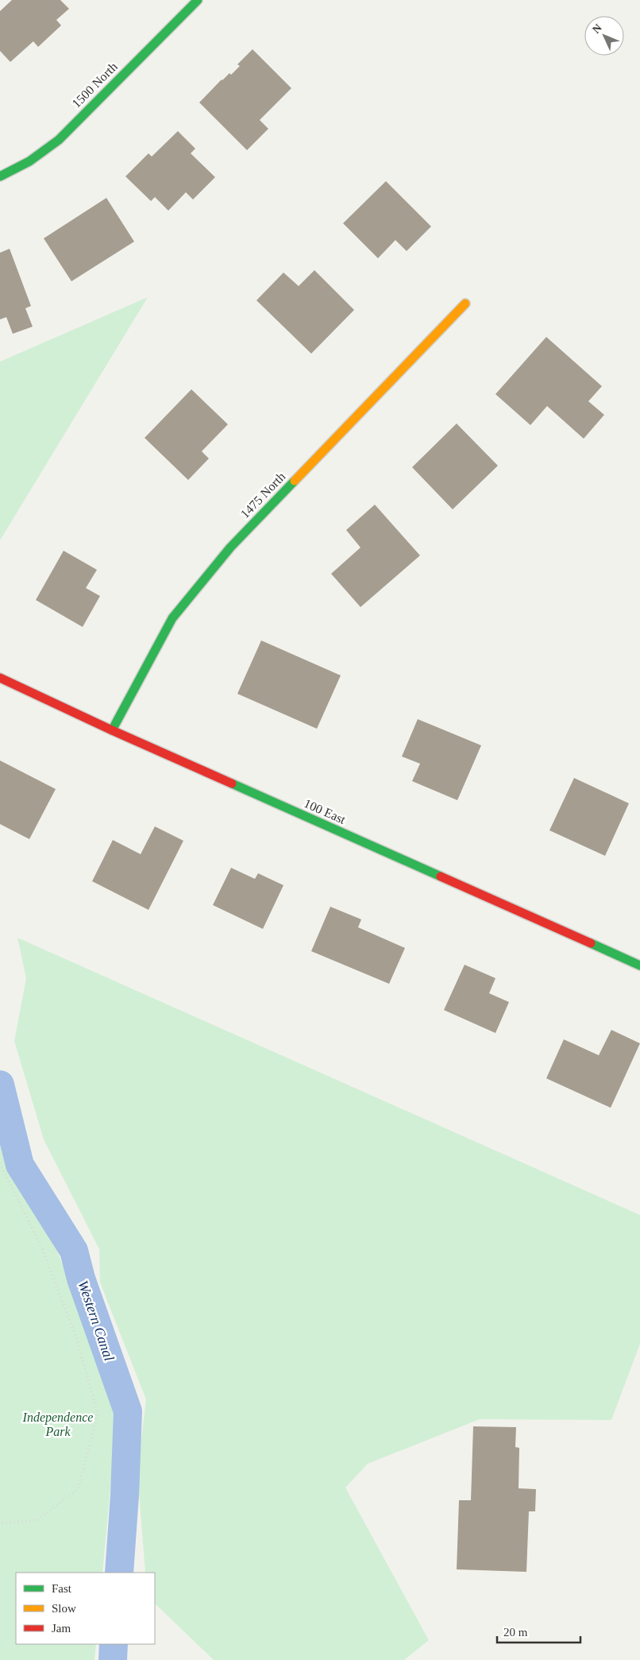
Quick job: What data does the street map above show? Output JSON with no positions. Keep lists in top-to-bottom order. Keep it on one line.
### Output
{"streets":{"street":["1500 North","1475 North","100 East"]},"crossings":[["1475 North","100 East"]],"water":["Western Canal"],"parks":["Independence Park"],"legend":["Fast","Slow","Jam"],"scale_bar":"20 m","north":"top left"}
